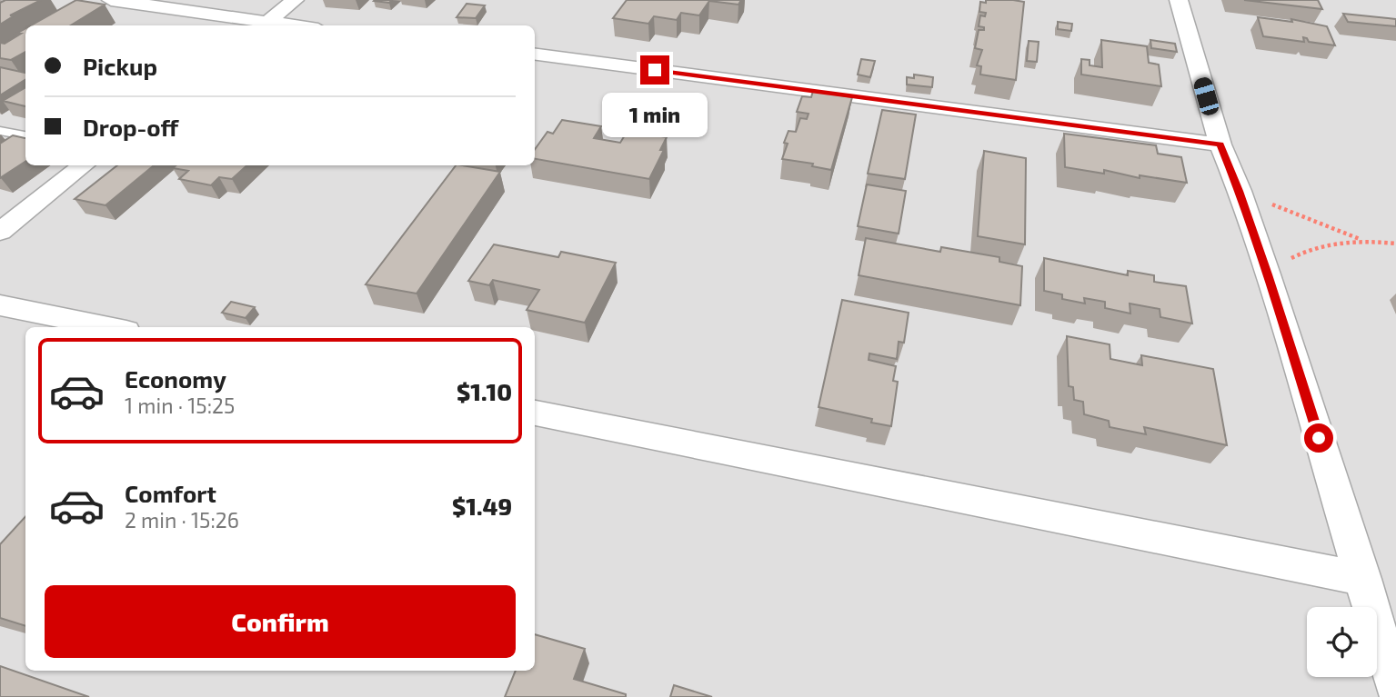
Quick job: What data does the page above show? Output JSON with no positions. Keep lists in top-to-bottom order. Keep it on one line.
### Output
{"page":{"banner":["Pickup","Drop-off"],"bubble":"1 min","list":[{"name":"Economy","note":"1 min · 15:25","value":"$1.10"},{"name":"Comfort","note":"2 min · 15:26","value":"$1.49"}],"buttons":"Confirm"}}
